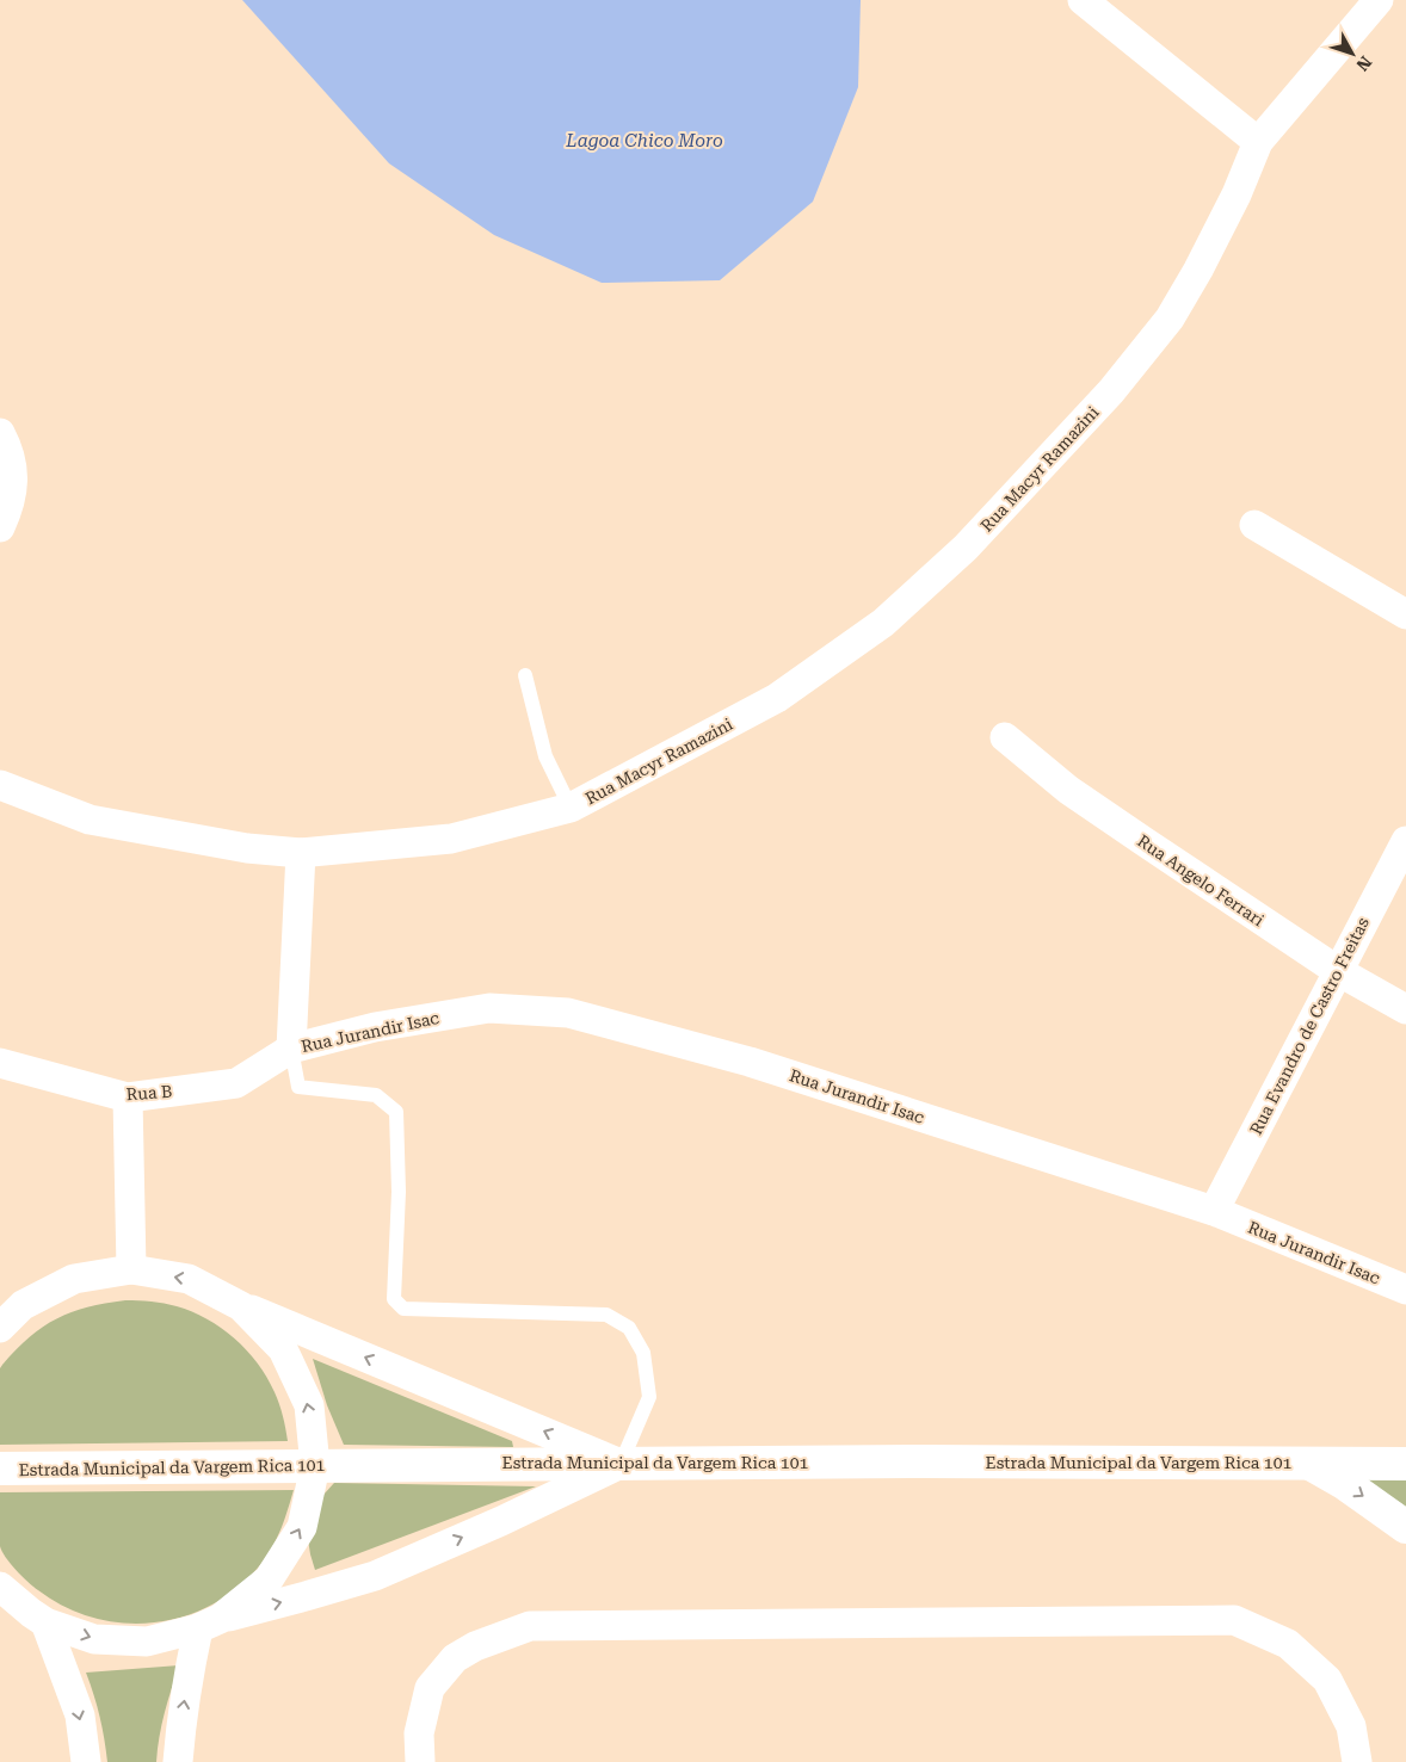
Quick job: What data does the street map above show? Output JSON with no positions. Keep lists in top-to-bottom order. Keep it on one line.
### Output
{"streets":{"street":["Rua Macyr Ramazini","Rua Angelo Ferrari","Rua Evandro de Castro Freitas","Rua Jurandir Isac","Rua B","Estrada Municipal da Vargem Rica 101"]},"crossings":[["Rua Angelo Ferrari","Rua Evandro de Castro Freitas"],["Rua Evandro de Castro Freitas","Rua Jurandir Isac"],["Rua Jurandir Isac","Rua B"]],"water":["Lagoa Chico Moro"],"north":"bottom right"}
